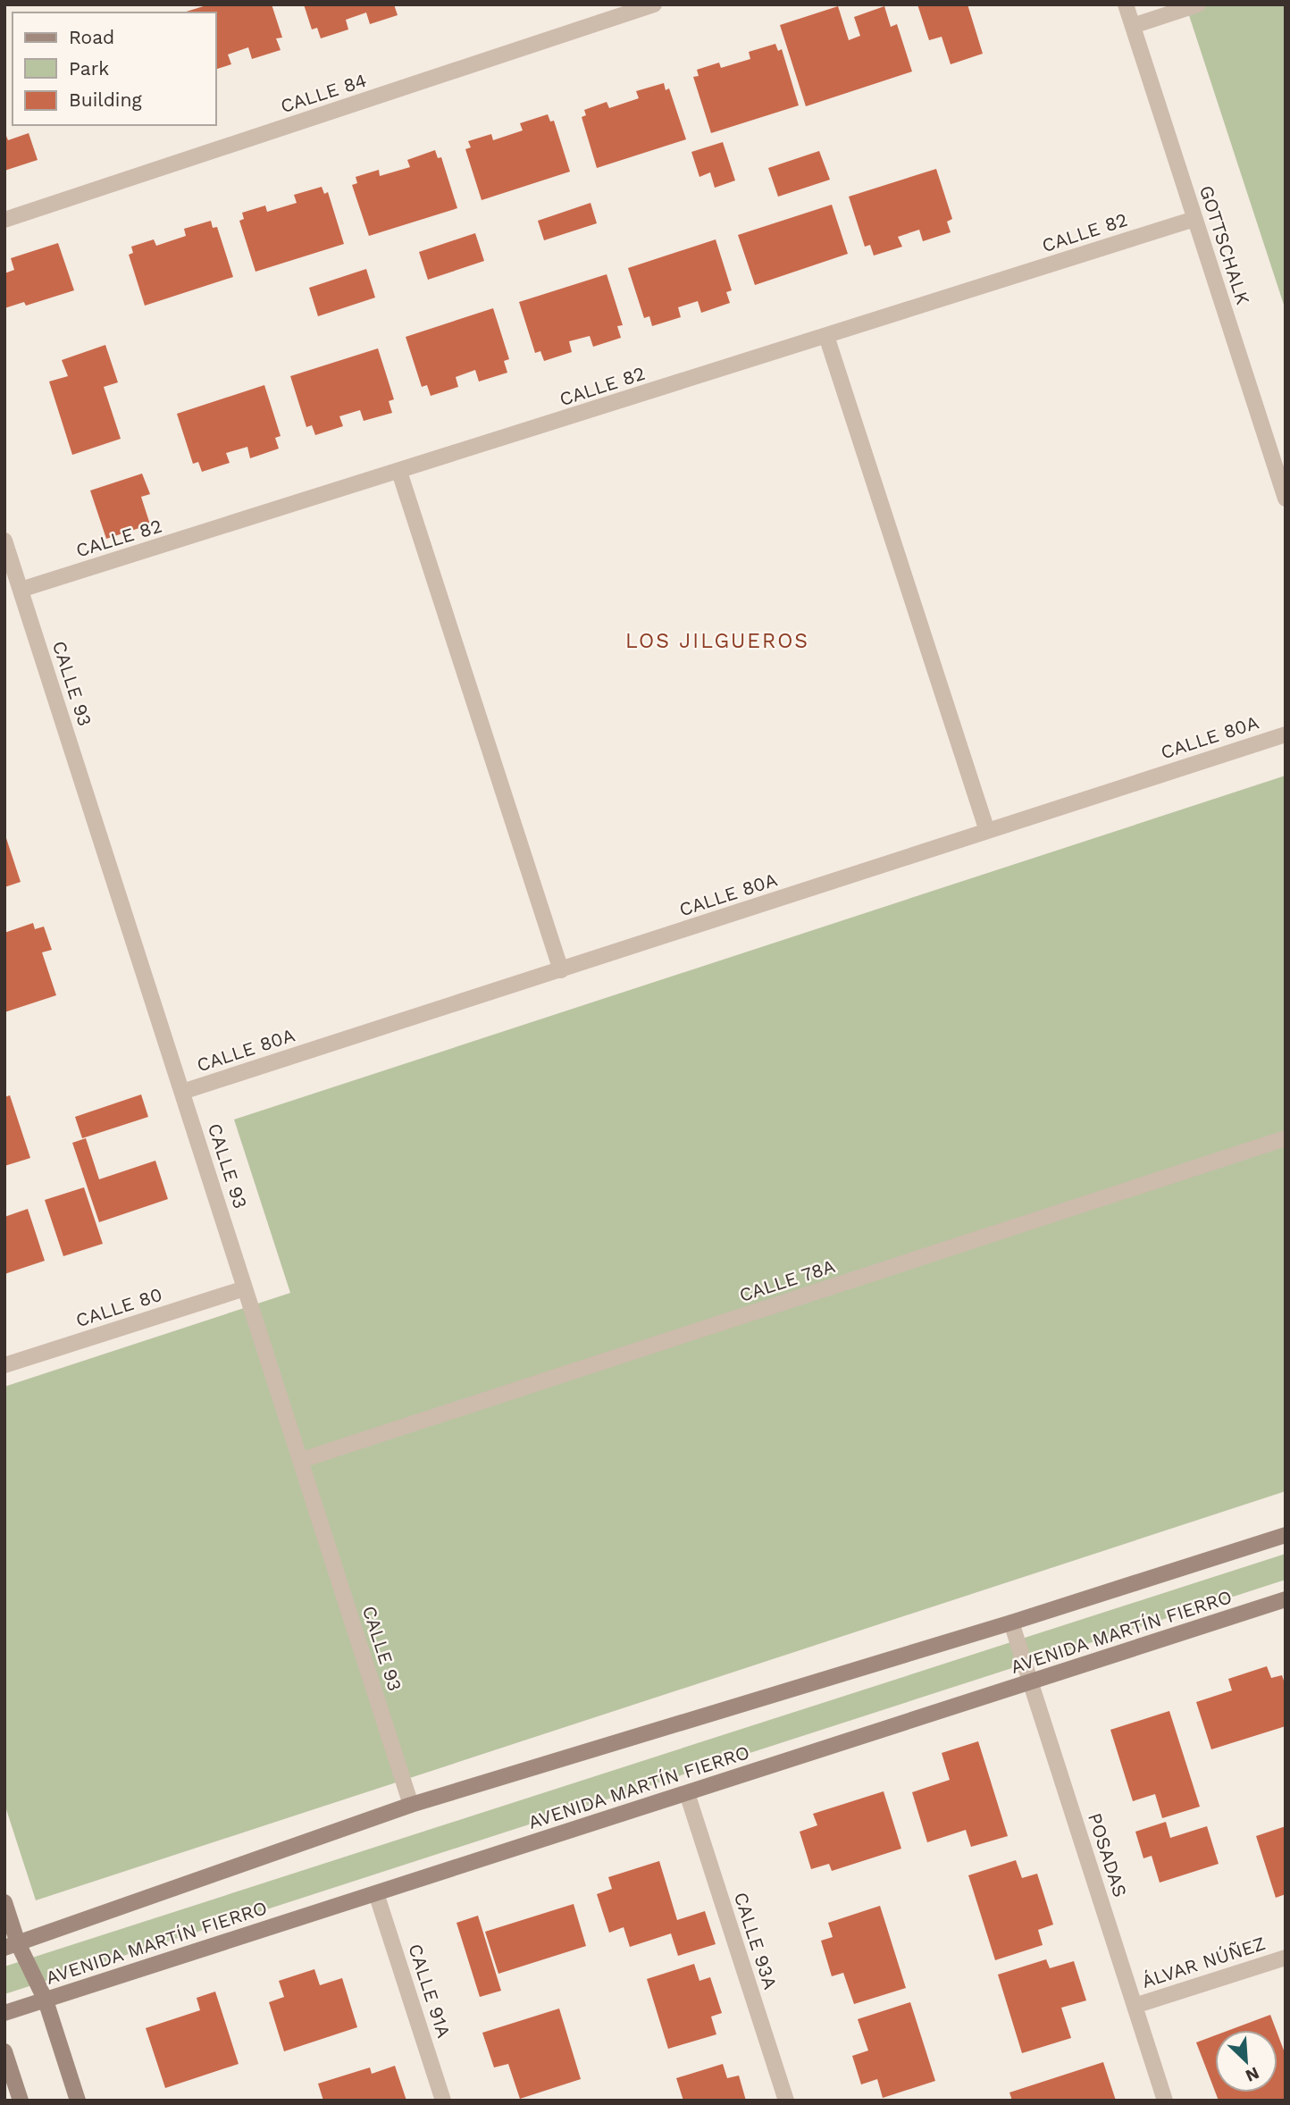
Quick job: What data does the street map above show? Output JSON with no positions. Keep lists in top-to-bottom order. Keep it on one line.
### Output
{"streets":{"main road":["AVENIDA MARTÍN FIERRO"],"street":["CALLE 84","CALLE 82","GOTTSCHALK","CALLE 93","CALLE 80A","CALLE 78A","CALLE 80","POSADAS","CALLE 93A","ÁLVAR NÚÑEZ","CALLE 91A"]},"crossings":[["CALLE 82","GOTTSCHALK"],["CALLE 82","CALLE 93"],["CALLE 93","CALLE 80A"],["CALLE 93","CALLE 78A"],["CALLE 93","CALLE 80"],["AVENIDA MARTÍN FIERRO","POSADAS"],["AVENIDA MARTÍN FIERRO","CALLE 93A"],["AVENIDA MARTÍN FIERRO","CALLE 91A"],["POSADAS","ÁLVAR NÚÑEZ"]],"districts":["LOS JILGUEROS"],"legend":["Road","Park","Building"],"north":"bottom right"}
